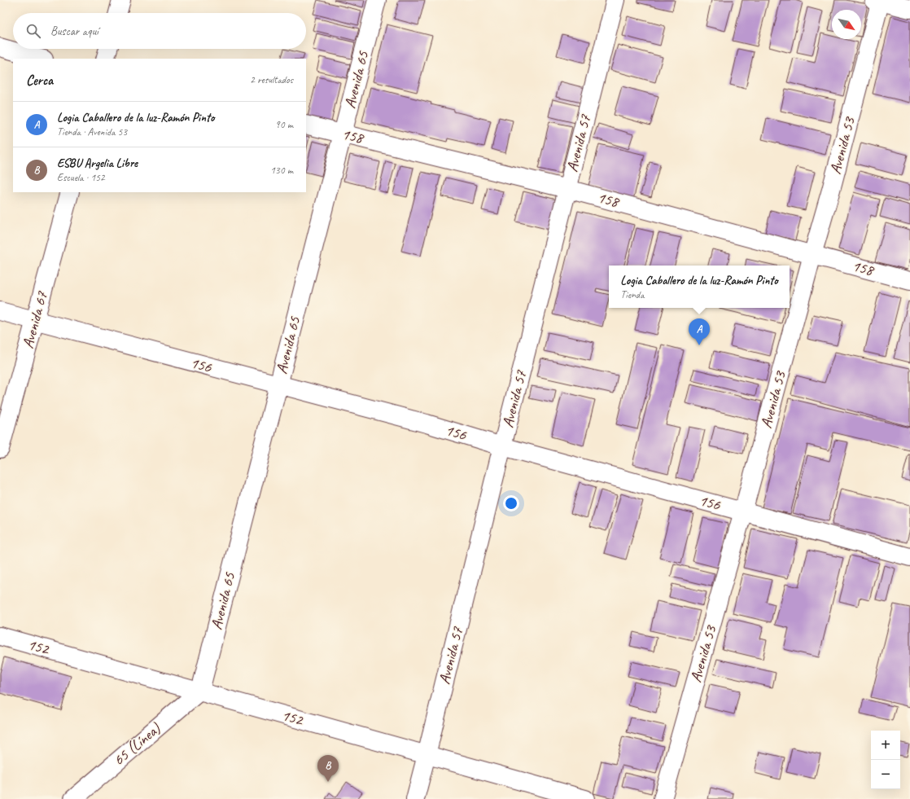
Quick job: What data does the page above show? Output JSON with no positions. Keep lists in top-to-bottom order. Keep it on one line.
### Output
{"streets":{"street":["Avenida 65","158","Avenida 57","Avenida 53","Avenida 67","156","152","65 (Línea)"]},"crossings":[["Avenida 65","158"],["Avenida 65","156"],["Avenida 65","152"],["Avenida 65","65 (Línea)"],["158","Avenida 57"],["158","Avenida 53"],["Avenida 57","156"],["Avenida 57","152"],["Avenida 53","156"],["Avenida 67","156"],["152","65 (Línea)"]],"north":"bottom right","page":{"search":"Buscar aquí","heading":["Cerca","2 resultados"],"list":[{"mark":"A","name":"Logia Caballero de la luz-Ramón Pinto","note":"Tienda · Avenida 53","value":"90 m"},{"mark":"B","name":"ESBU Argelia Libre","note":"Escuela · 152","value":"130 m"}],"popup":["Logia Caballero de la luz-Ramón Pinto","Tienda"],"pins":["A","B"],"map_buttons":["+","−"]}}
